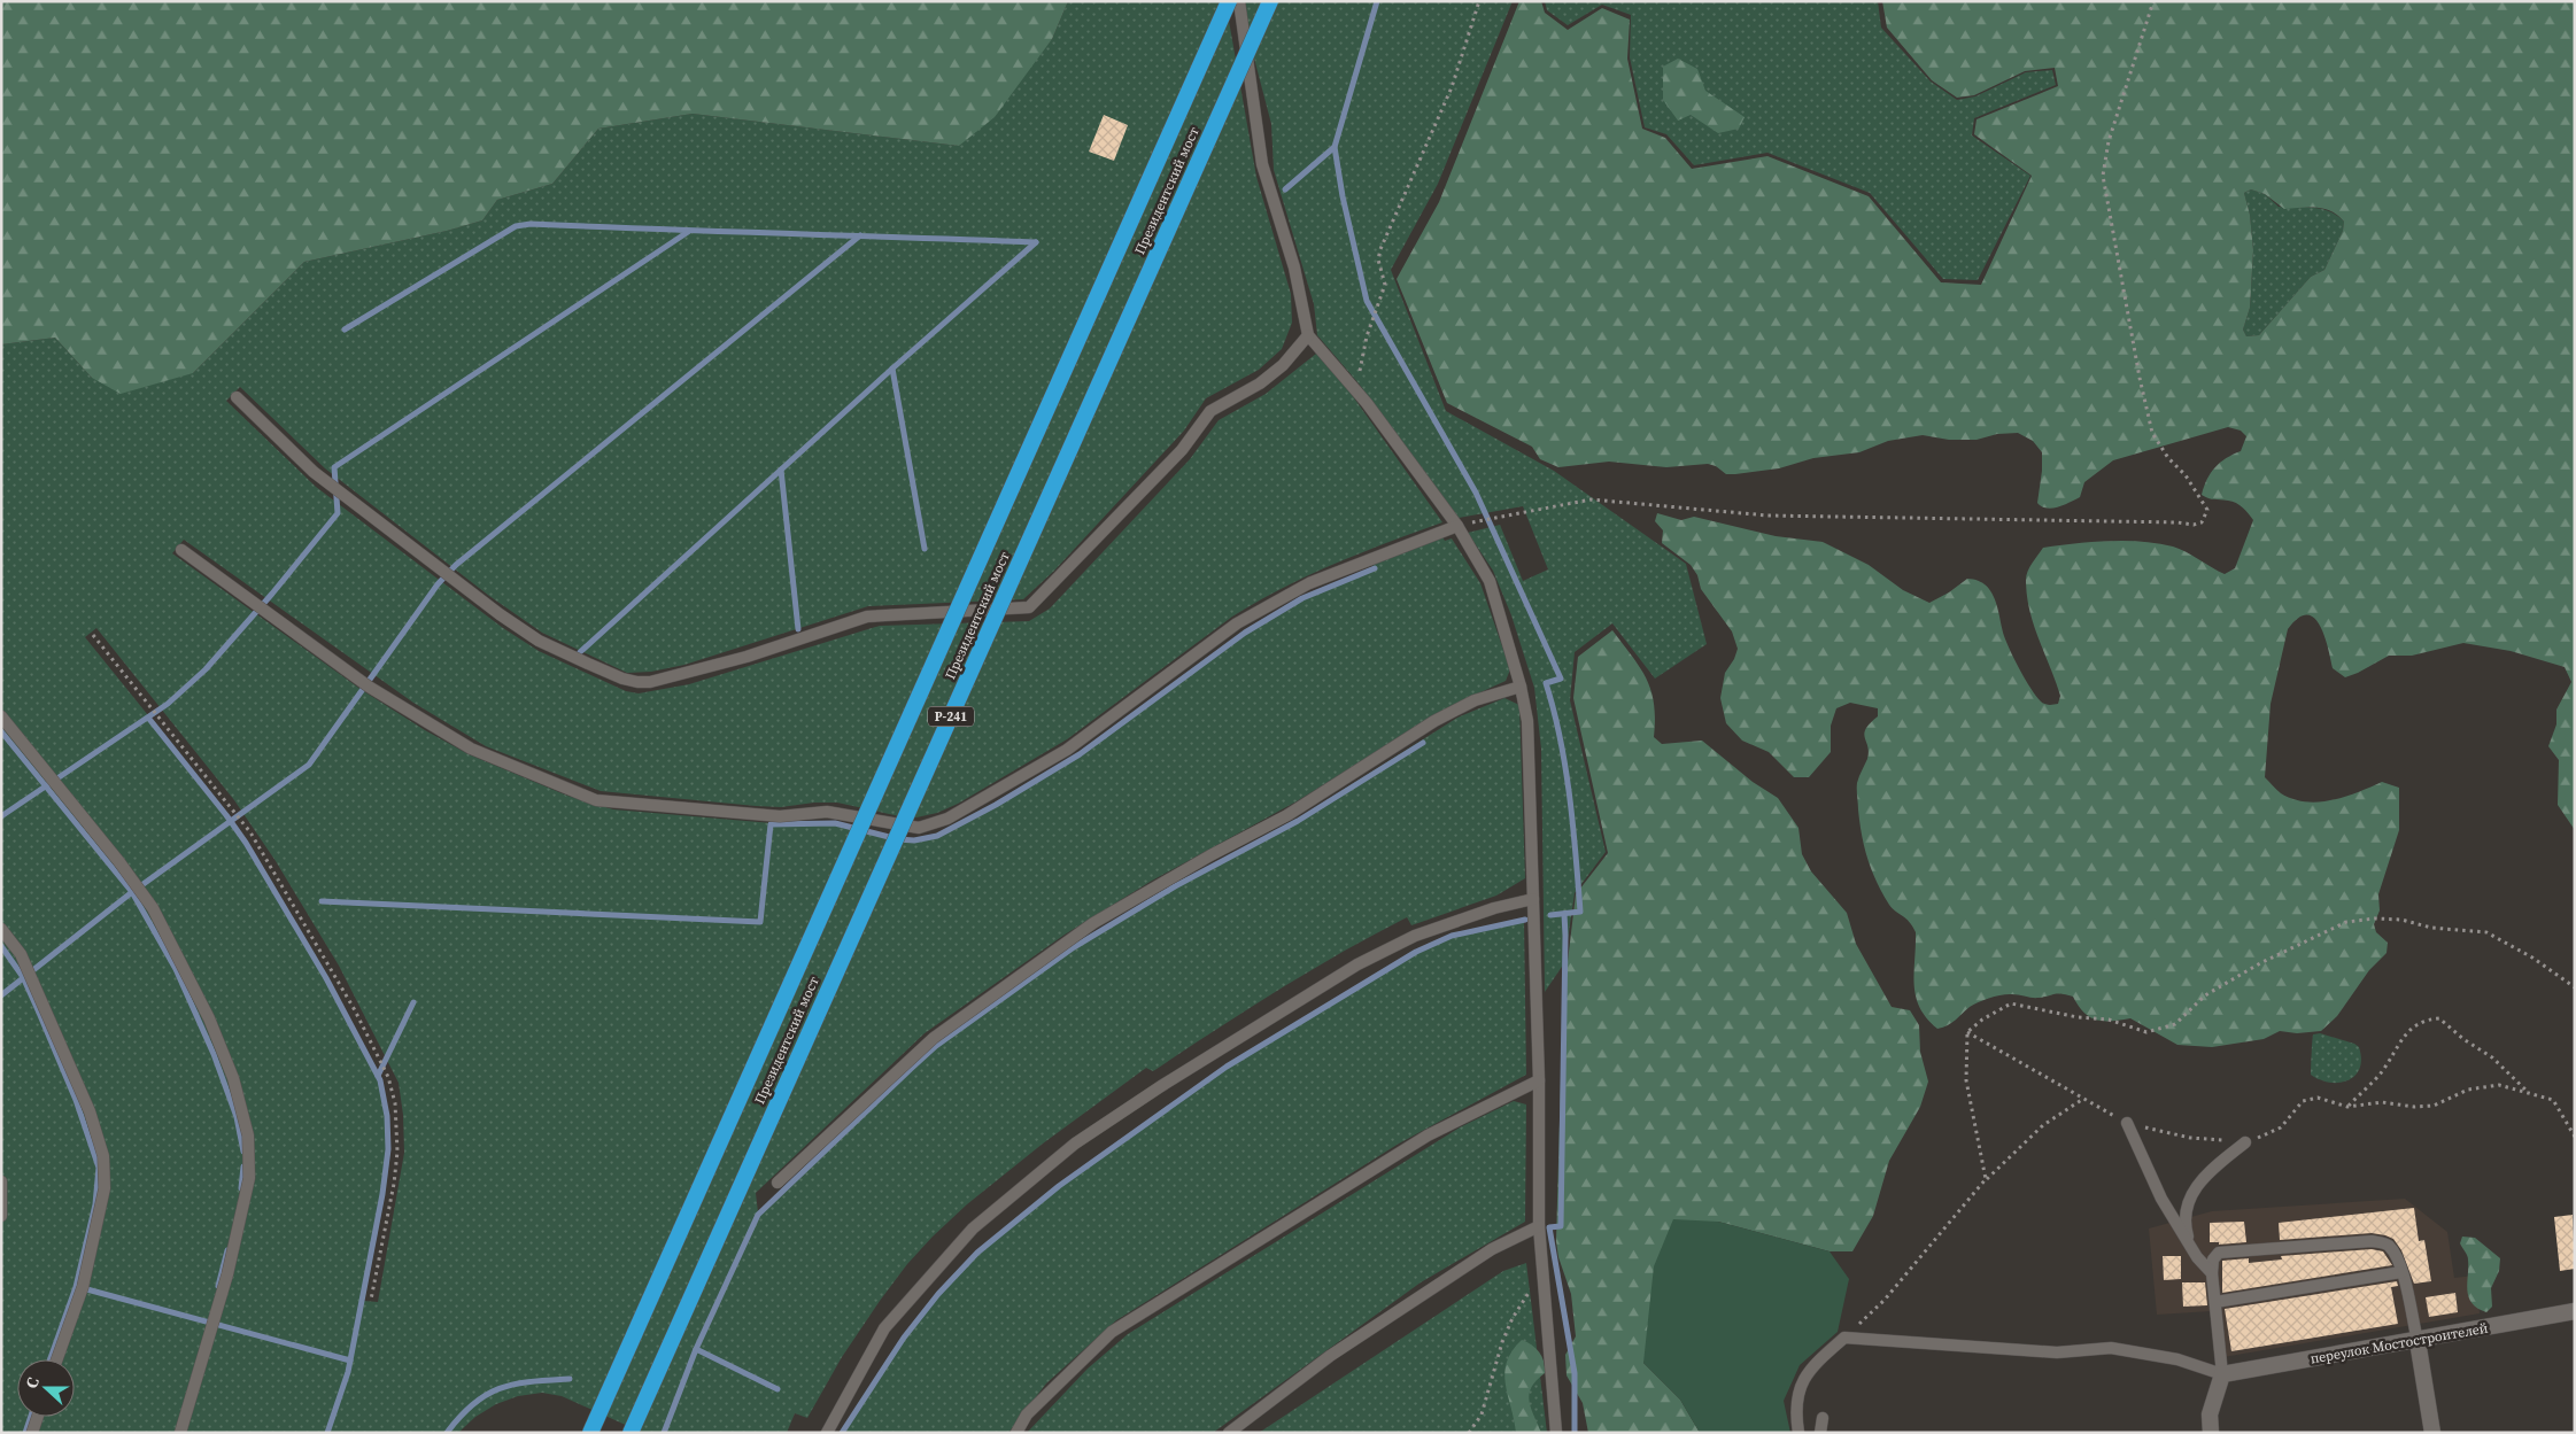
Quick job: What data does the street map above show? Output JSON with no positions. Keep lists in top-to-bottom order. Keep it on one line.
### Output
{"streets":{"highway":["Президентский мост","Р-241"],"street":["переулок Мостостроителей"]},"north":"left"}
